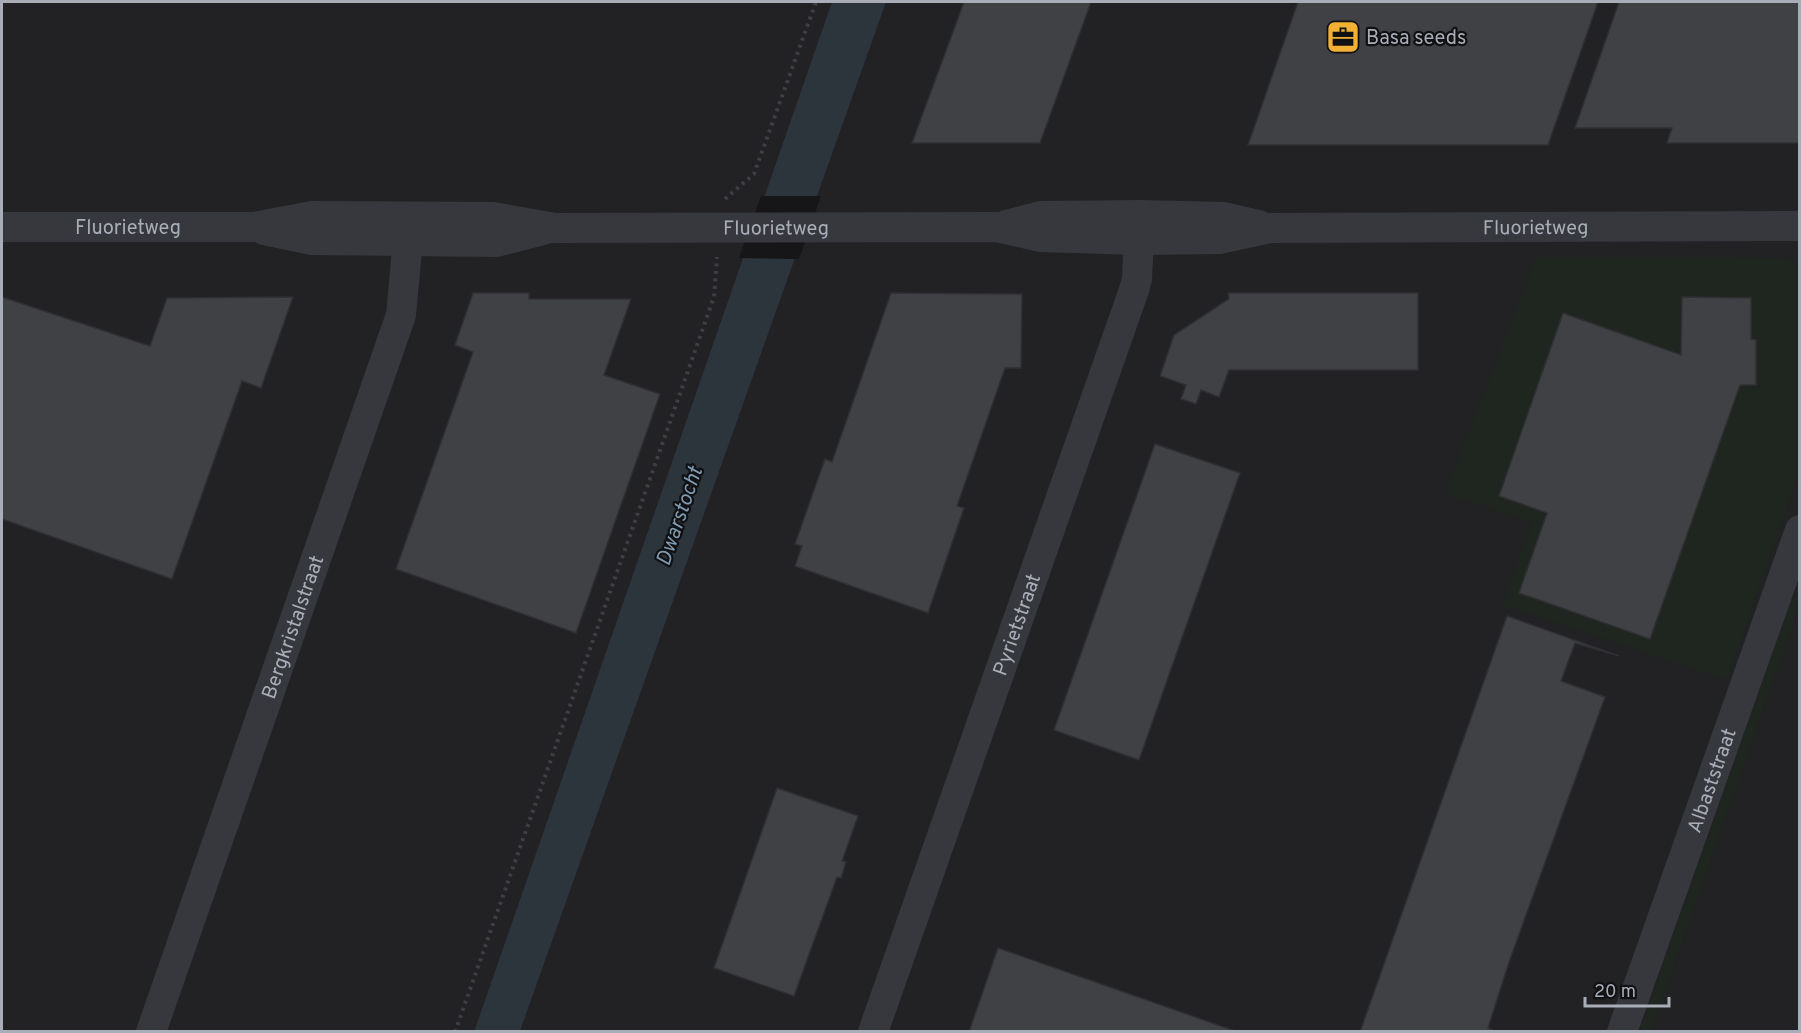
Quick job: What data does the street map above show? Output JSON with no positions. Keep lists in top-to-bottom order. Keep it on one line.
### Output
{"streets":{"street":["Fluorietweg","Pyrietstraat","Bergkristalstraat","Albaststraat"]},"crossings":[["Fluorietweg","Pyrietstraat"],["Fluorietweg","Bergkristalstraat"]],"water":["Dwarstocht"],"places":{"office":["Basa seeds"]},"scale_bar":"20 m"}
